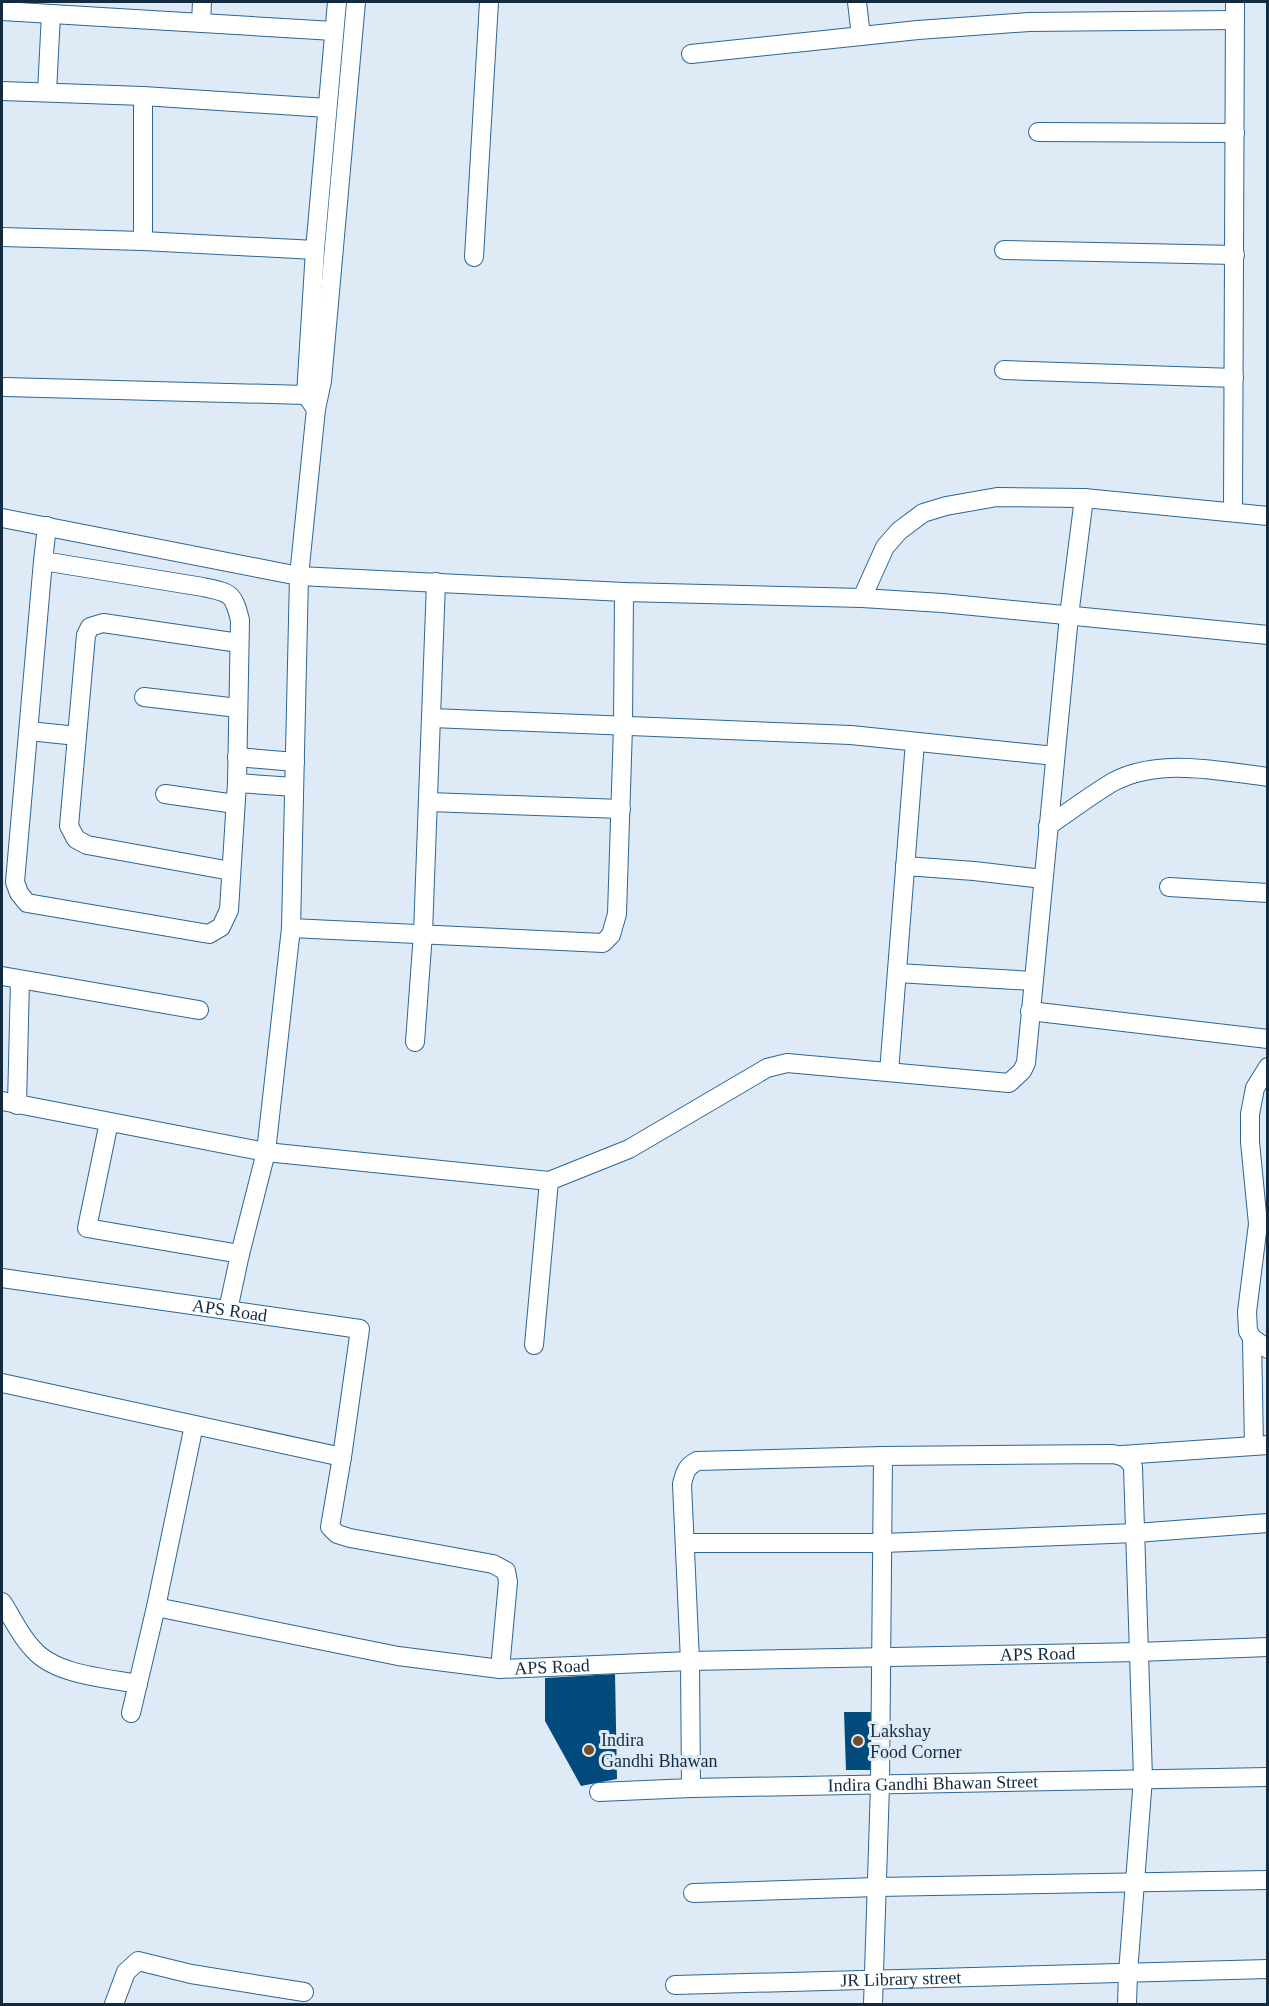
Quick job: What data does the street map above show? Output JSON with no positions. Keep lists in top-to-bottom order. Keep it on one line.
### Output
{"streets":{"street":["APS Road","Indira Gandhi Bhawan Street","JR Library street"]},"places":["Lakshay Food Corner","Indira Gandhi Bhawan"]}
